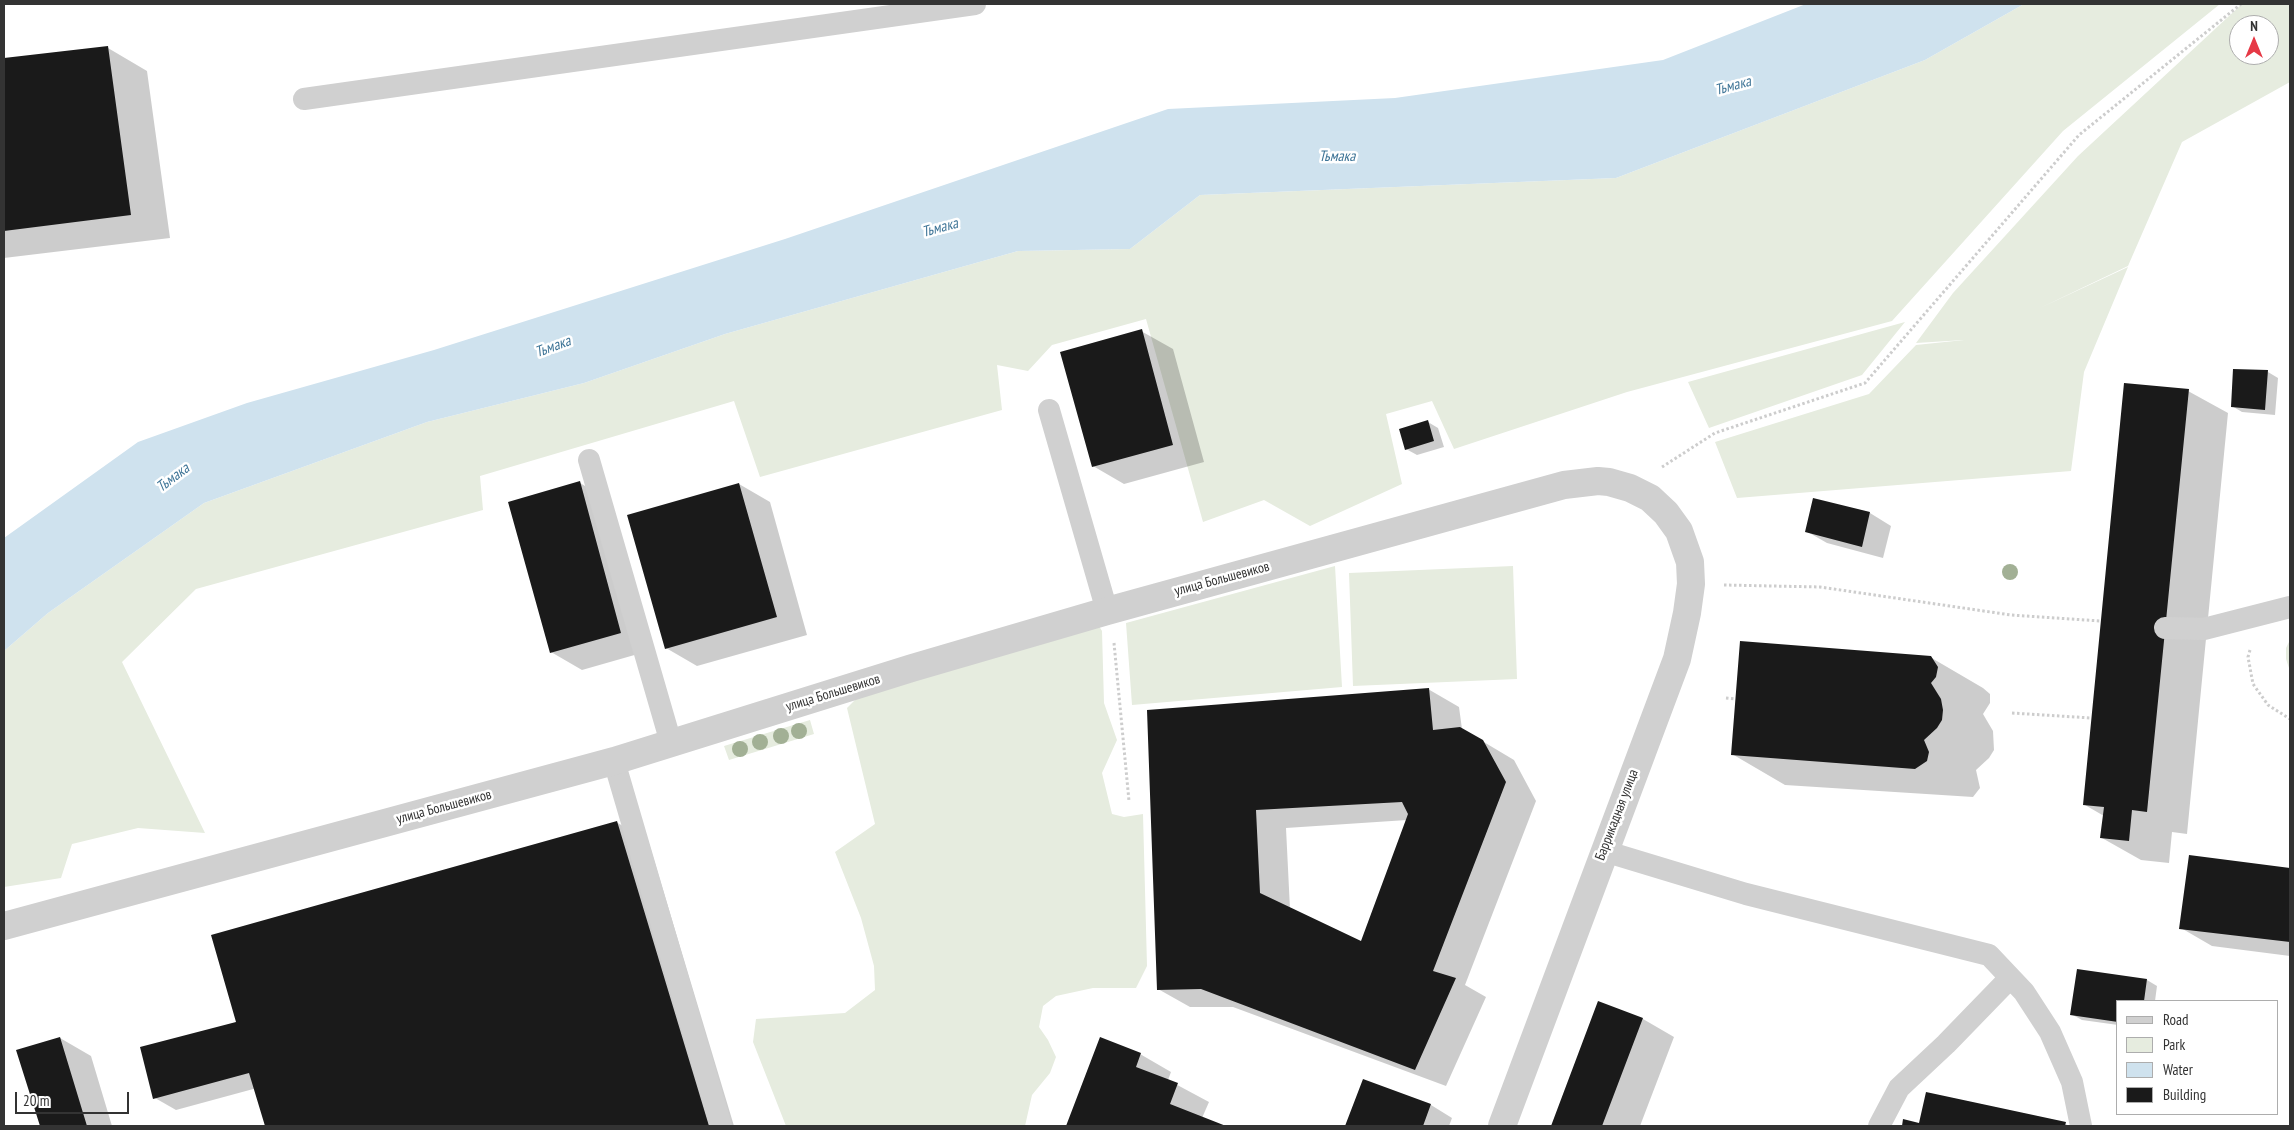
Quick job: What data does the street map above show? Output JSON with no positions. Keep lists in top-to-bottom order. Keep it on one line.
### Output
{"streets":{"street":["улица Большевиков","Баррикадная улица"]},"crossings":[["улица Большевиков","Баррикадная улица"]],"water":["Тьмака"],"legend":["Road","Park","Water","Building"],"scale_bar":"20 m","north":"top"}
